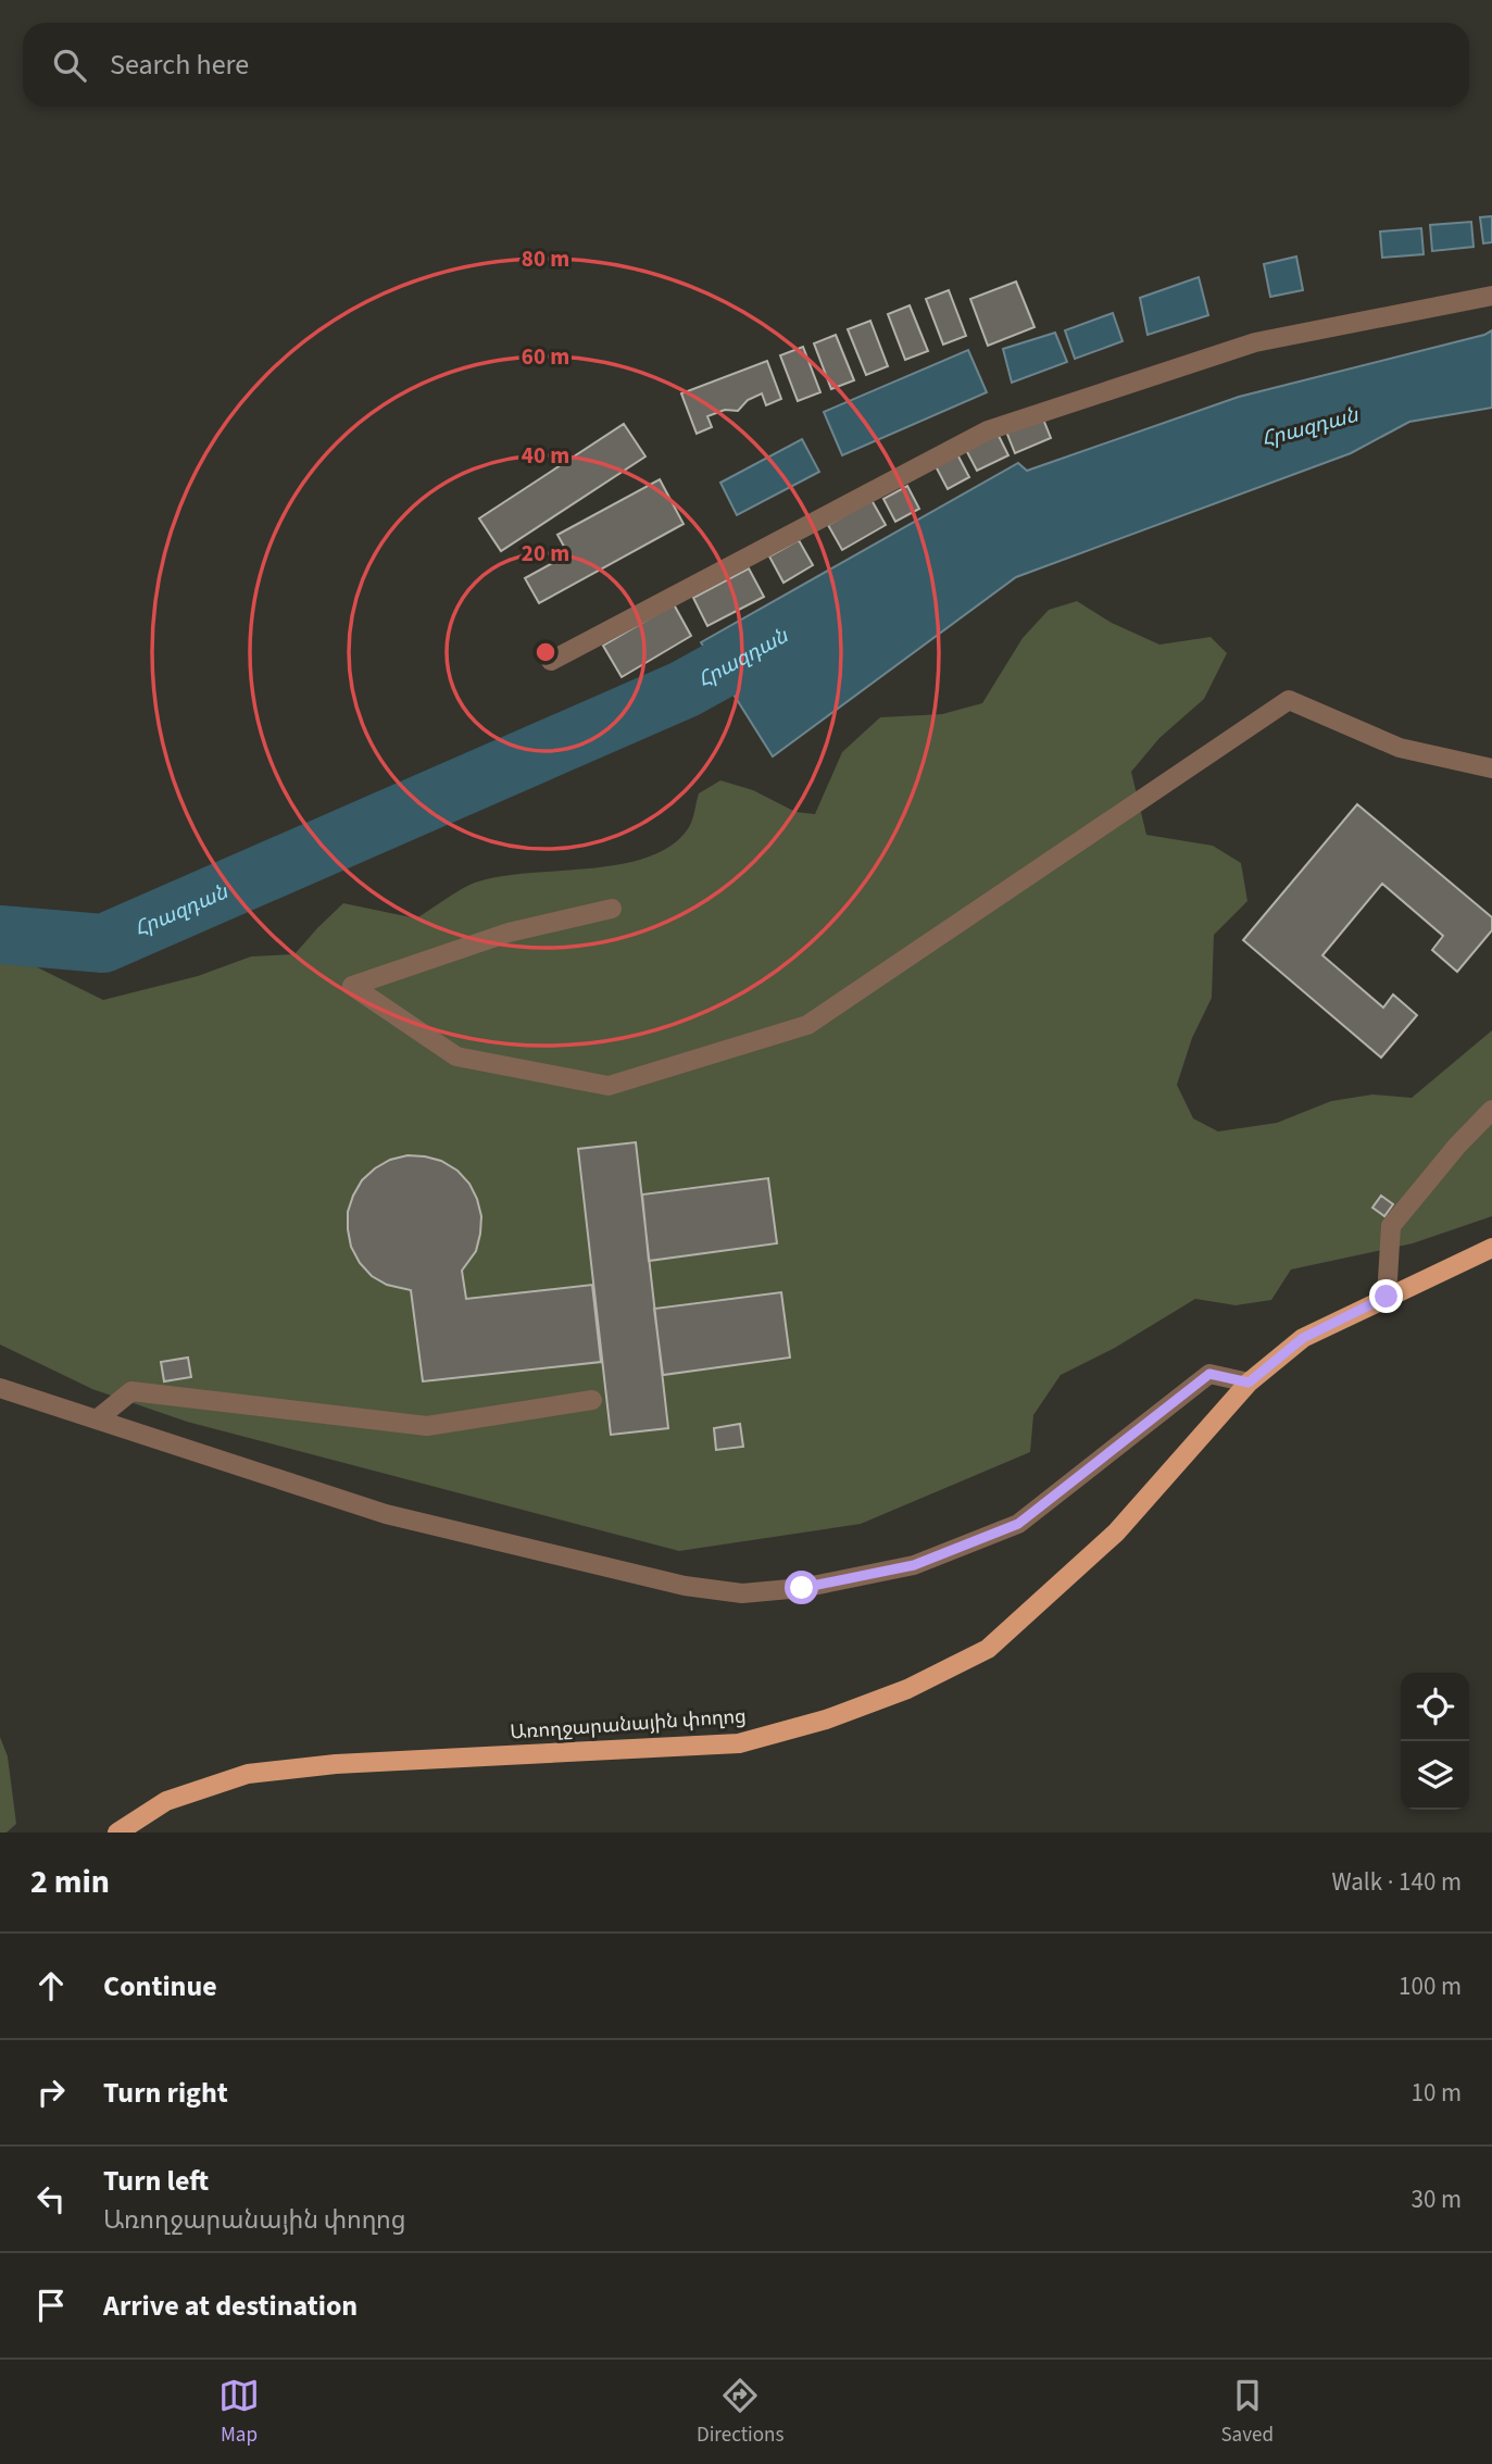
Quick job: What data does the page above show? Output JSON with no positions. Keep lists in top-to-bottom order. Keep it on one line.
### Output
{"streets":{"main road":["Առողջարանային փողոց"]},"water":["Հրազդան"],"page":{"search":"Search here","heading":["2 min","Walk · 140 m"],"list":[["Continue","100 m"],["Turn right","10 m"],["Turn left","Առողջարանային փողոց","30 m"],"Arrive at destination"],"nav":["Map","Directions","Saved"]},"rings":["80 m","60 m","40 m","20 m"]}
